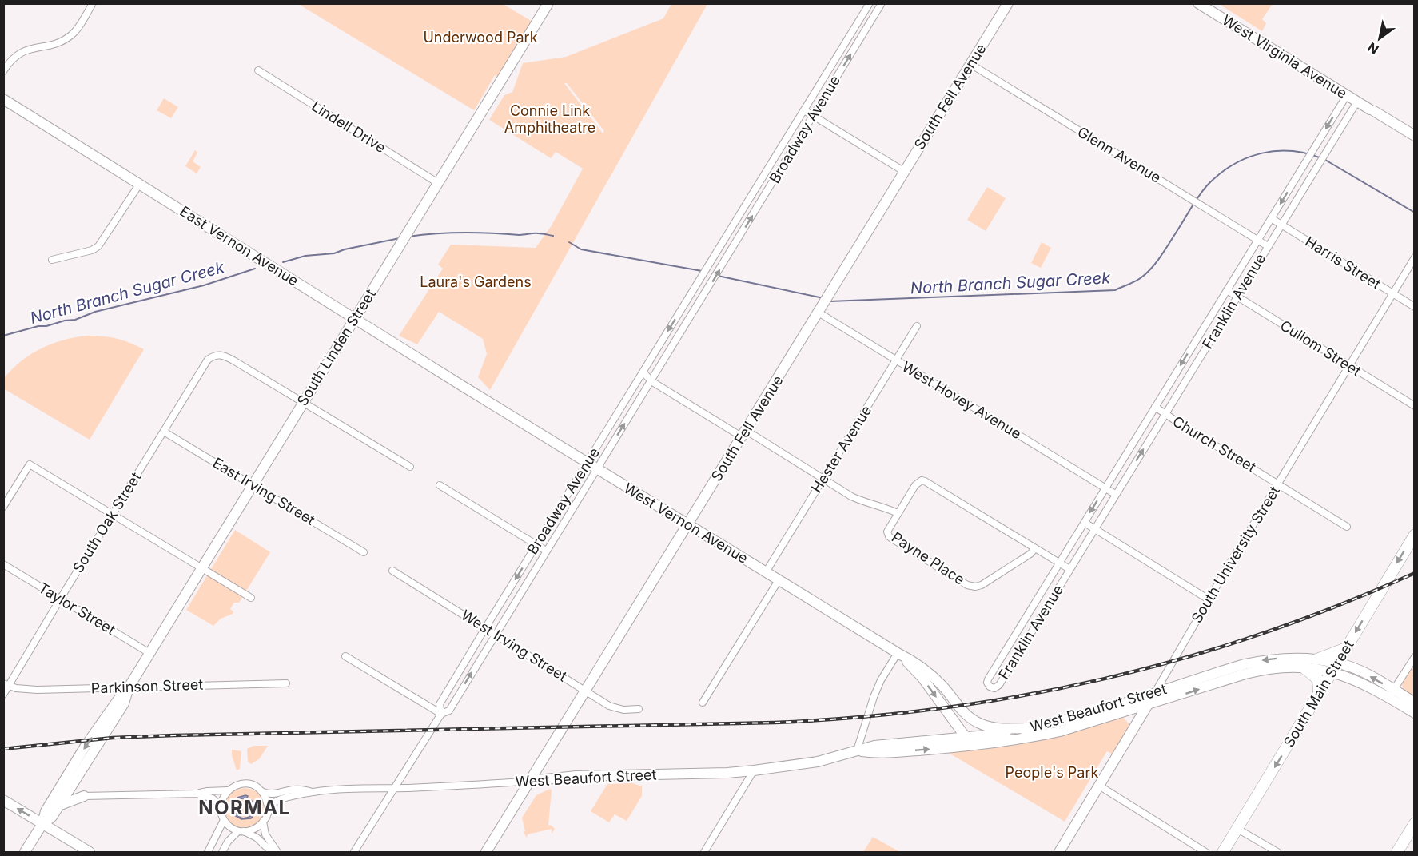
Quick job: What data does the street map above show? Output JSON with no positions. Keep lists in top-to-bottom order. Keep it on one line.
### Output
{"streets":{"main road":["West Virginia Avenue","South Fell Avenue","East Vernon Avenue","South Linden Street","West Vernon Avenue","South University Street","South Main Street","West Beaufort Street"],"street":["Lindell Drive","Broadway Avenue","Glenn Avenue","Harris Street","Franklin Avenue","Cullom Street","West Hovey Avenue","Church Street","Hester Avenue","East Irving Street","South Oak Street","Payne Place","Taylor Street","West Irving Street","Parkinson Street"]},"crossings":[["West Virginia Avenue","Franklin Avenue"],["South Fell Avenue","Glenn Avenue"],["South Fell Avenue","West Hovey Avenue"],["South Fell Avenue","West Vernon Avenue"],["South Fell Avenue","Payne Place"],["South Fell Avenue","West Irving Street"],["South Fell Avenue","West Beaufort Street"],["Lindell Drive","South Linden Street"],["Broadway Avenue","West Vernon Avenue"],["Broadway Avenue","Payne Place"],["Broadway Avenue","West Irving Street"],["Broadway Avenue","West Beaufort Street"],["Glenn Avenue","Franklin Avenue"],["East Vernon Avenue","South Linden Street"],["East Vernon Avenue","West Vernon Avenue"],["Harris Street","Franklin Avenue"],["Harris Street","South University Street"],["Franklin Avenue","Cullom Street"],["Franklin Avenue","West Hovey Avenue"],["Franklin Avenue","Church Street"],["Franklin Avenue","Payne Place"],["South Linden Street","East Irving Street"],["South Linden Street","South Oak Street"],["South Linden Street","Taylor Street"],["South Linden Street","Parkinson Street"],["Cullom Street","South University Street"],["West Hovey Avenue","Hester Avenue"],["Church Street","South University Street"],["Hester Avenue","West Vernon Avenue"],["Hester Avenue","Payne Place"],["East Irving Street","South Oak Street"],["South Oak Street","Taylor Street"],["South Oak Street","Parkinson Street"],["West Vernon Avenue","West Beaufort Street"],["South University Street","West Beaufort Street"],["South Main Street","West Beaufort Street"]],"one_way":["South Main Street"],"districts":["NORMAL"],"water":["North Branch Sugar Creek"],"parks":["Underwood Park","Connie Link Amphitheatre","Laura's Gardens","People's Park"],"north":"bottom left"}
